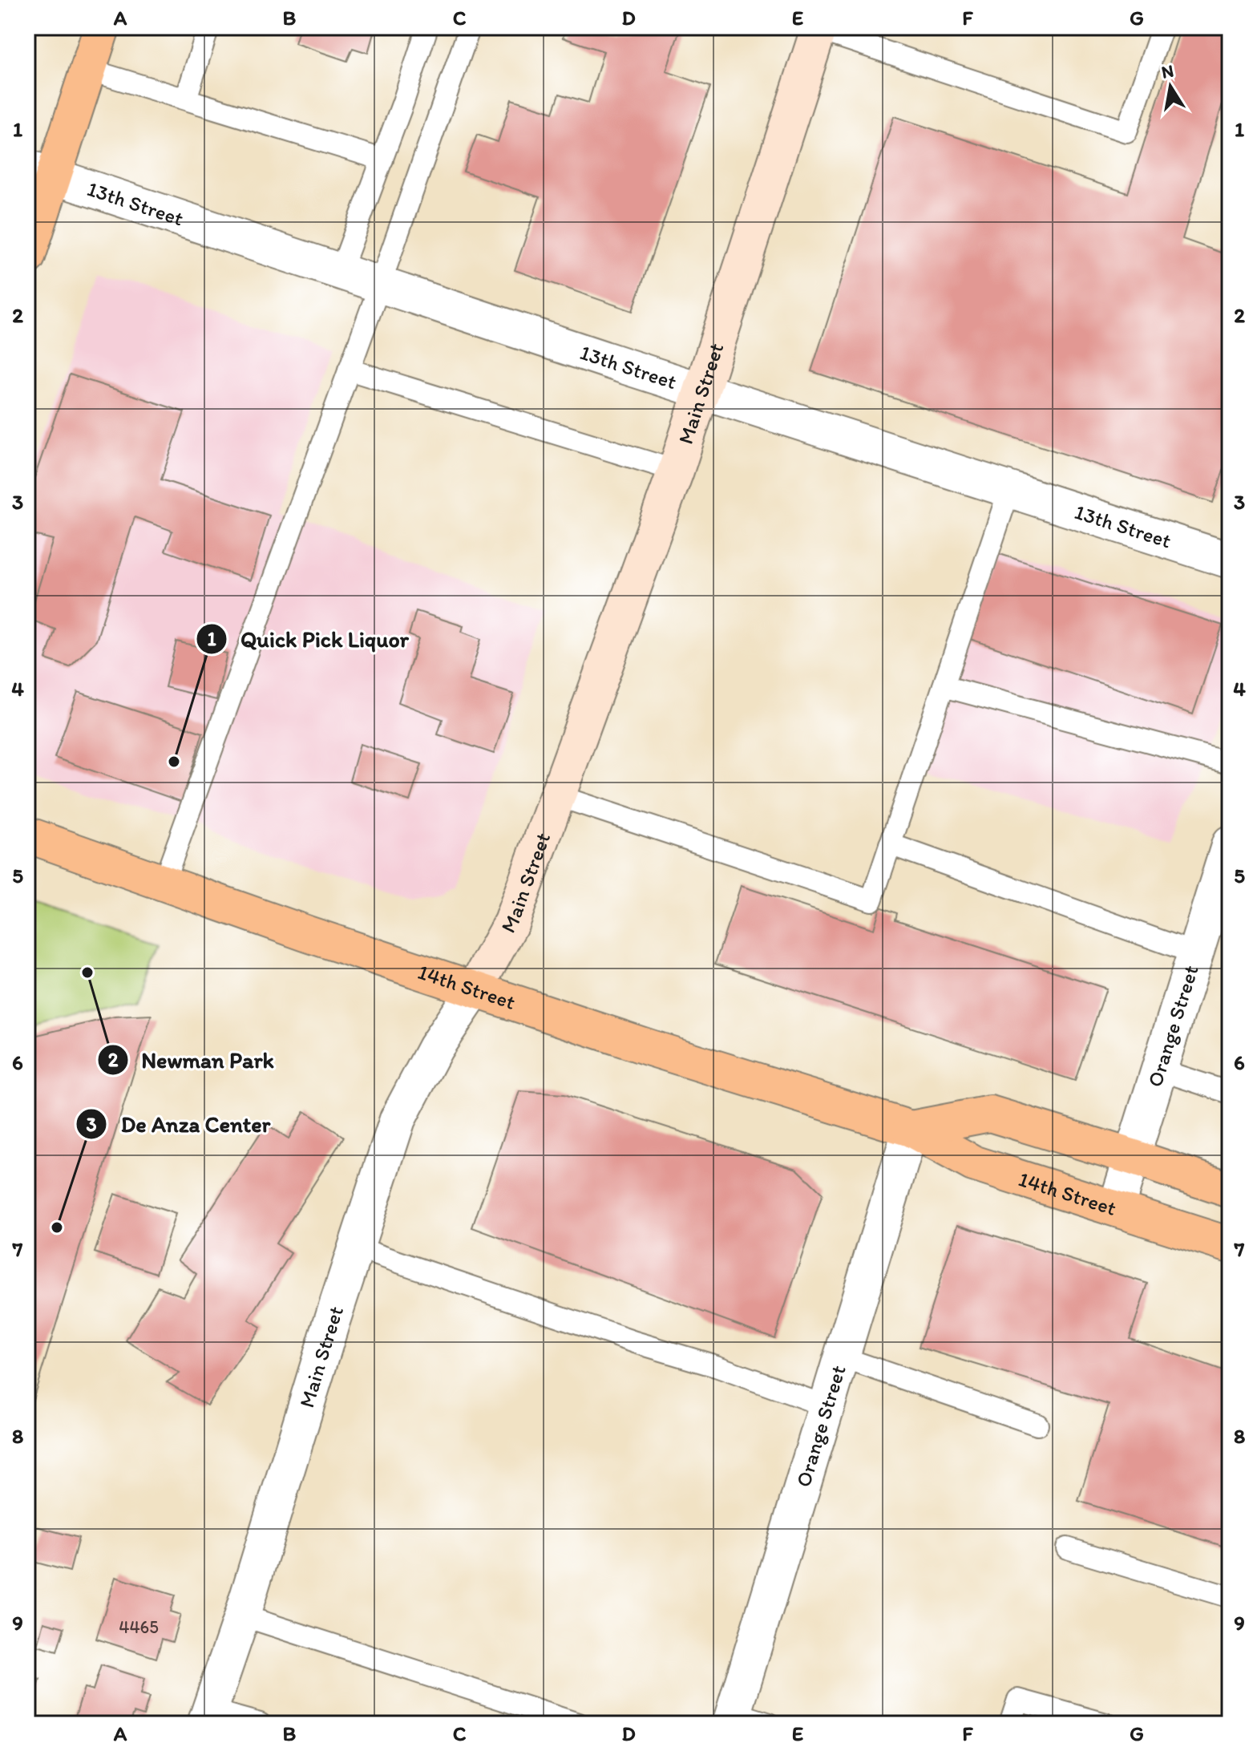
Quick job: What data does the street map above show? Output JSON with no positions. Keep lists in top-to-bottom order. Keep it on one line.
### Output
{"streets":{"main road":["14th Street"],"street":["13th Street","Main Street","Orange Street"]},"crossings":[["13th Street","Main Street"],["Main Street","14th Street"],["14th Street","Orange Street"]],"places":["Quick Pick Liquor","Newman Park","De Anza Center"],"house_numbers":["4465"],"north":"top","grid":{"columns":["A","B","C","D","E","F","G"],"rows":["1","2","3","4","5","6","7","8","9"]}}
